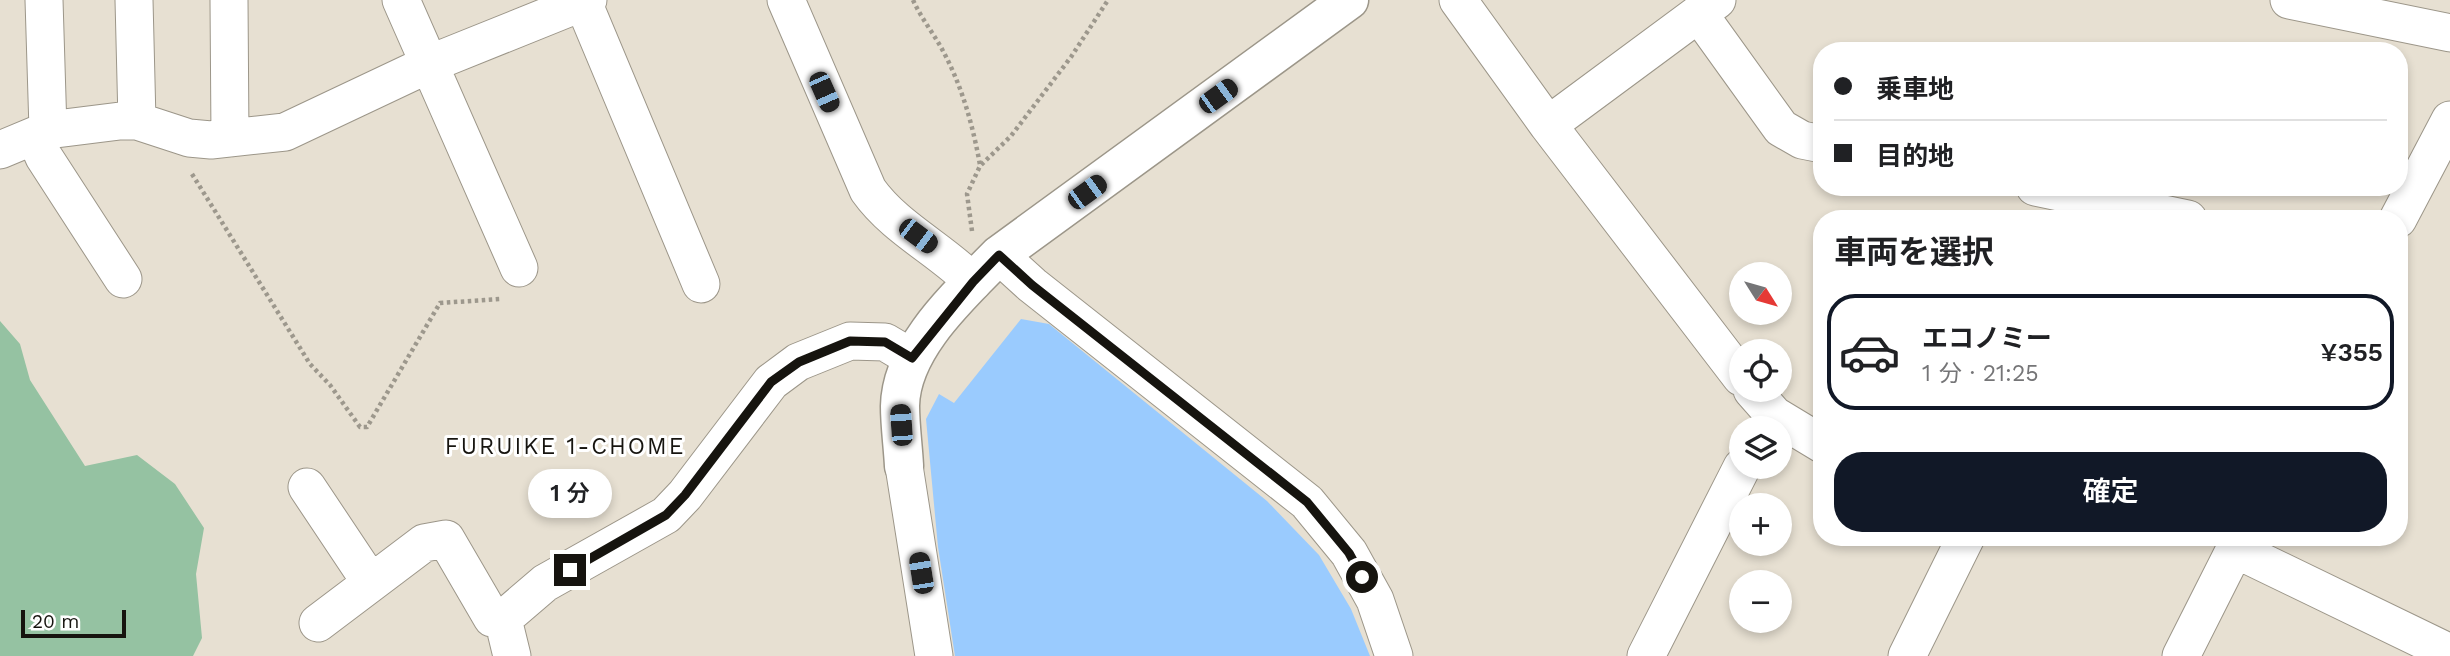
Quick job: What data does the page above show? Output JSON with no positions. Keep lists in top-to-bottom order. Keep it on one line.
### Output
{"districts":["FURUIKE 1-CHOME"],"scale_bar":"20 m","north":"bottom right","page":{"banner":["乗車地","目的地"],"heading":"車両を選択","map_buttons":["+","−"],"list":[{"name":"エコノミー","note":"1 分 · 21:25","value":"¥355"}],"buttons":"確定","bubble":"1 分","scale":"20 m"}}
